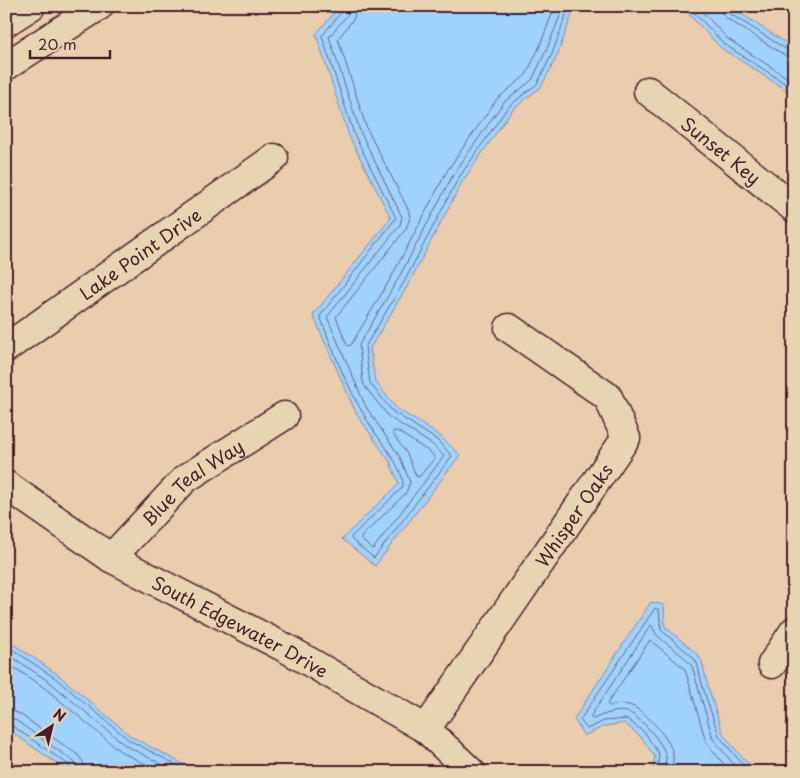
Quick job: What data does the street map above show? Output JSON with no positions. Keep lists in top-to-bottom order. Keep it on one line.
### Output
{"streets":{"street":["Sunset Key","Lake Point Drive","Blue Teal Way","Whisper Oaks","South Edgewater Drive"]},"crossings":[["Blue Teal Way","South Edgewater Drive"],["Whisper Oaks","South Edgewater Drive"]],"scale_bar":"20 m","north":"top right"}
